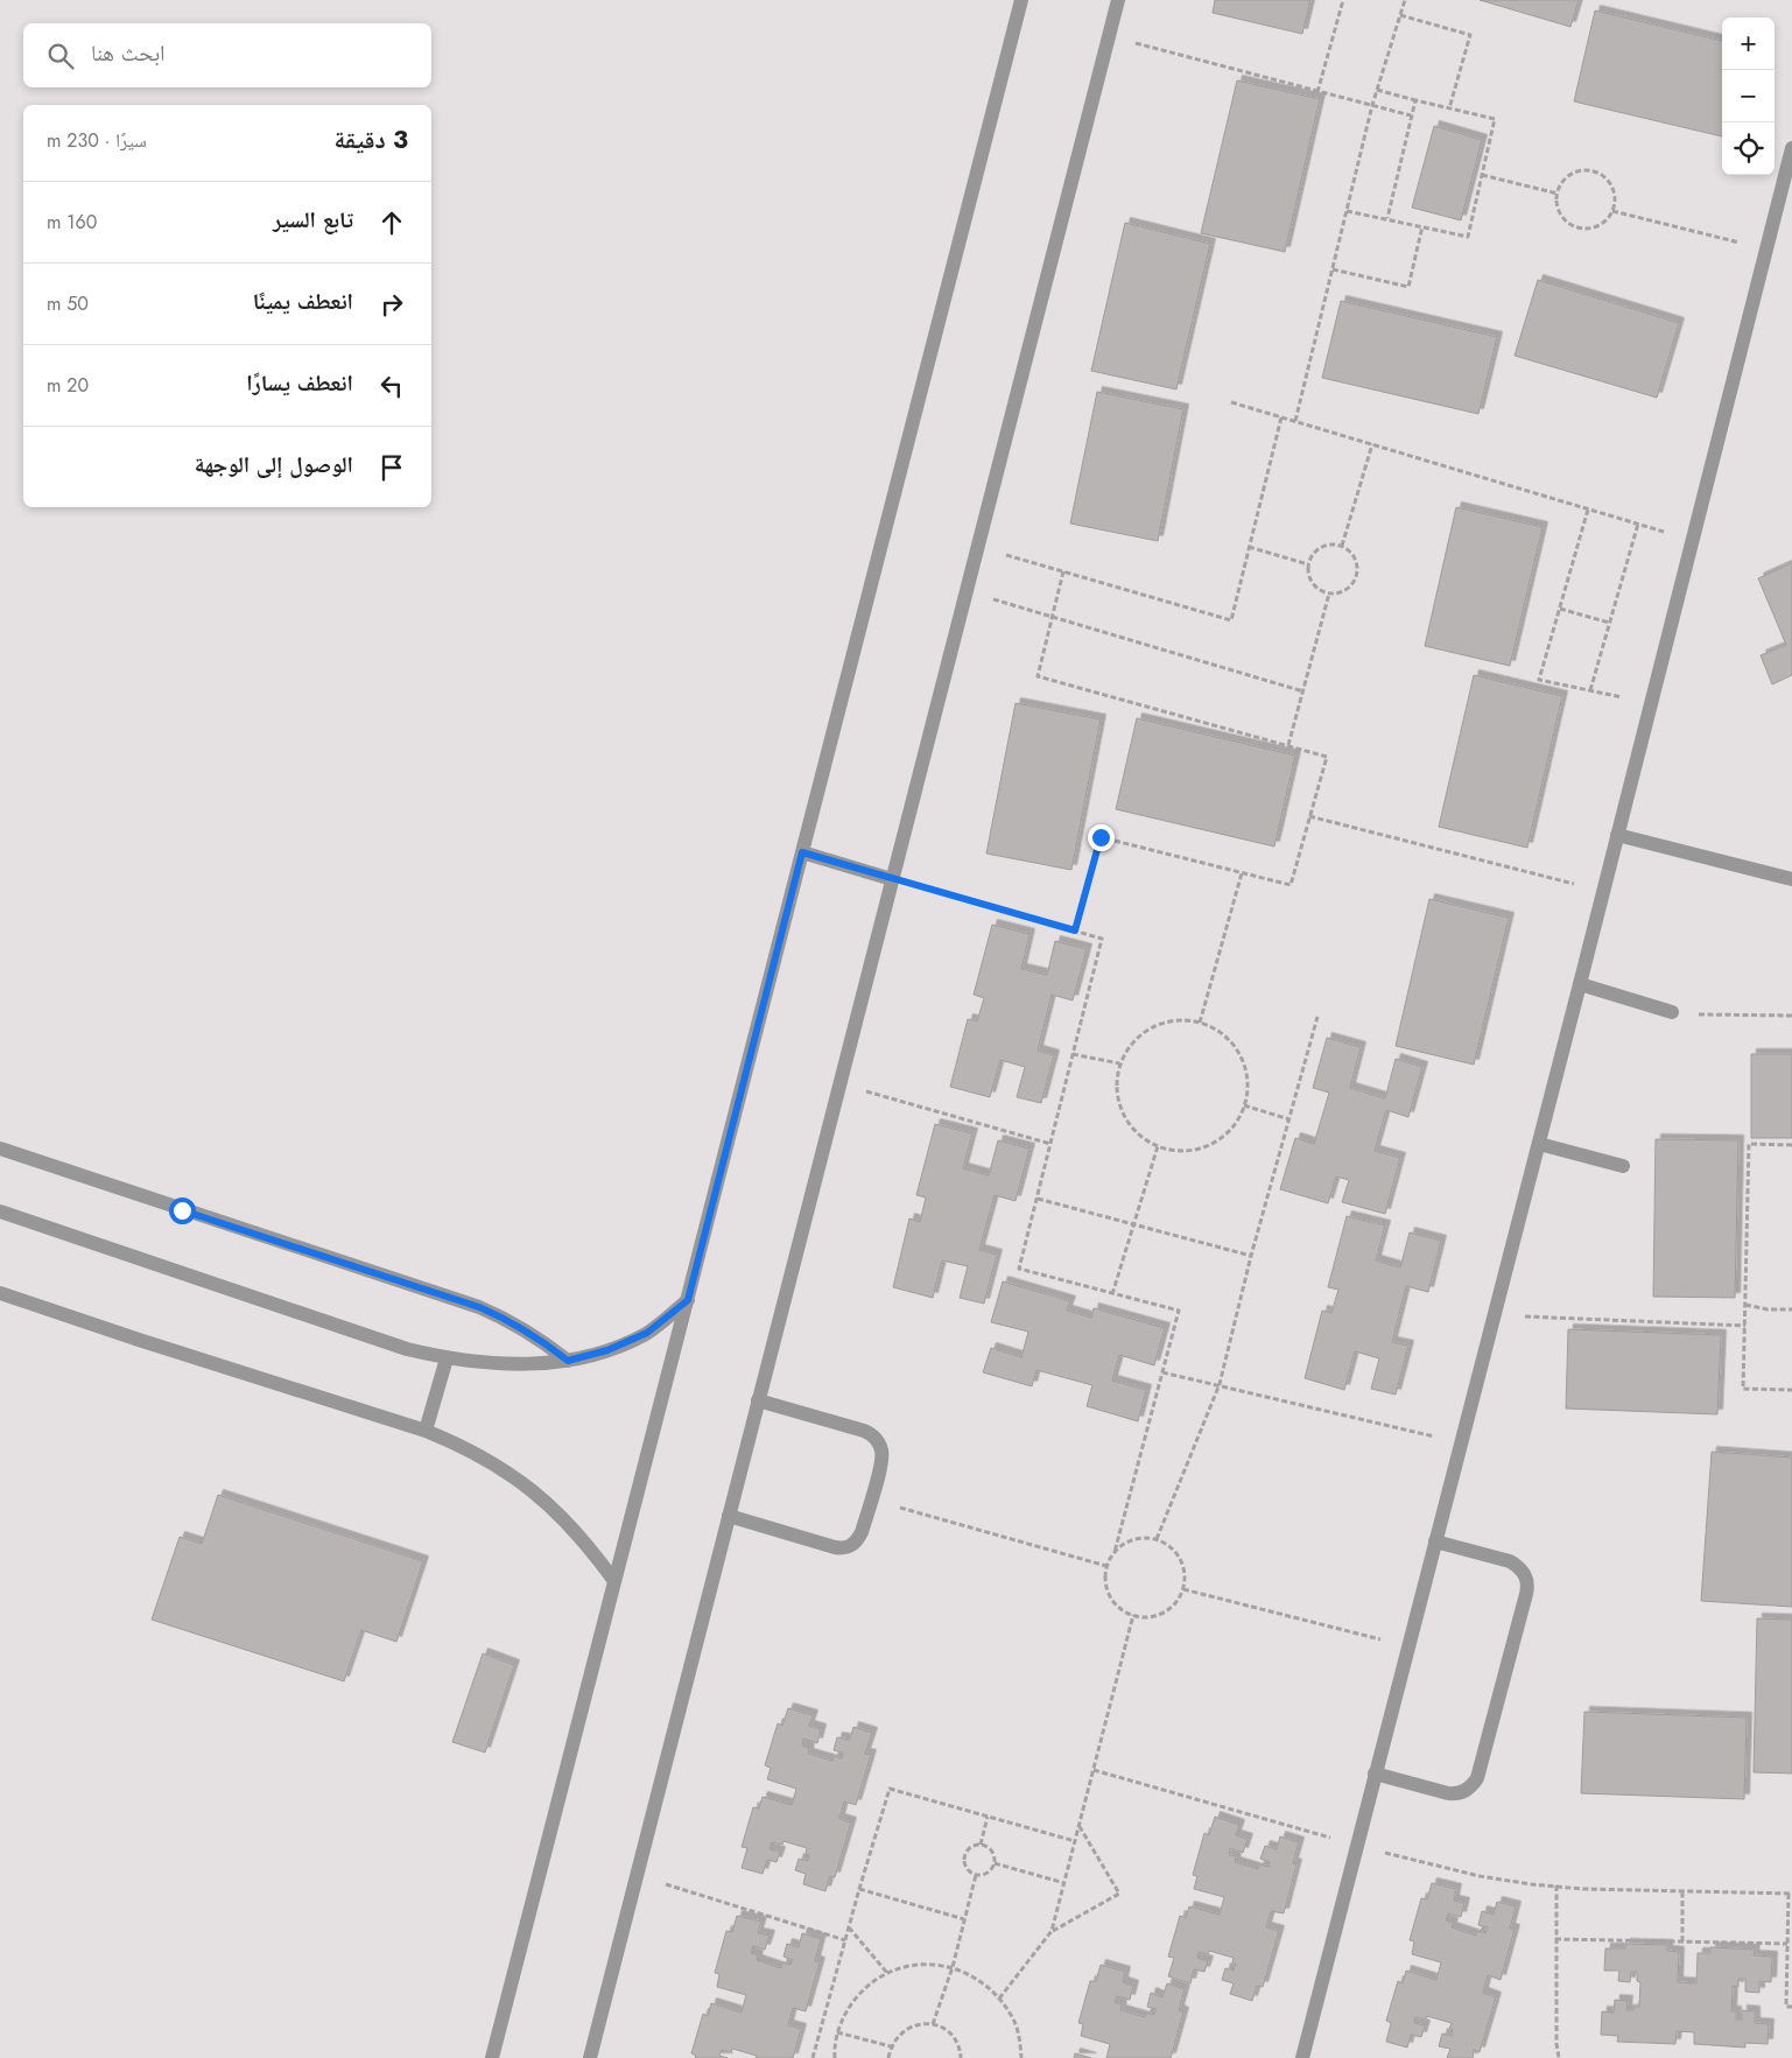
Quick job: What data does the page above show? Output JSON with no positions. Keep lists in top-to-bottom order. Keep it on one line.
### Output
{"page":{"map_buttons":["+","−"],"search":"ابحث هنا","heading":["3 دقيقة","سيرًا · 230 m"],"list":[["تابع السير","160 m"],["انعطف يمينًا","50 m"],["انعطف يسارًا","20 m"],"الوصول إلى الوجهة"]}}
